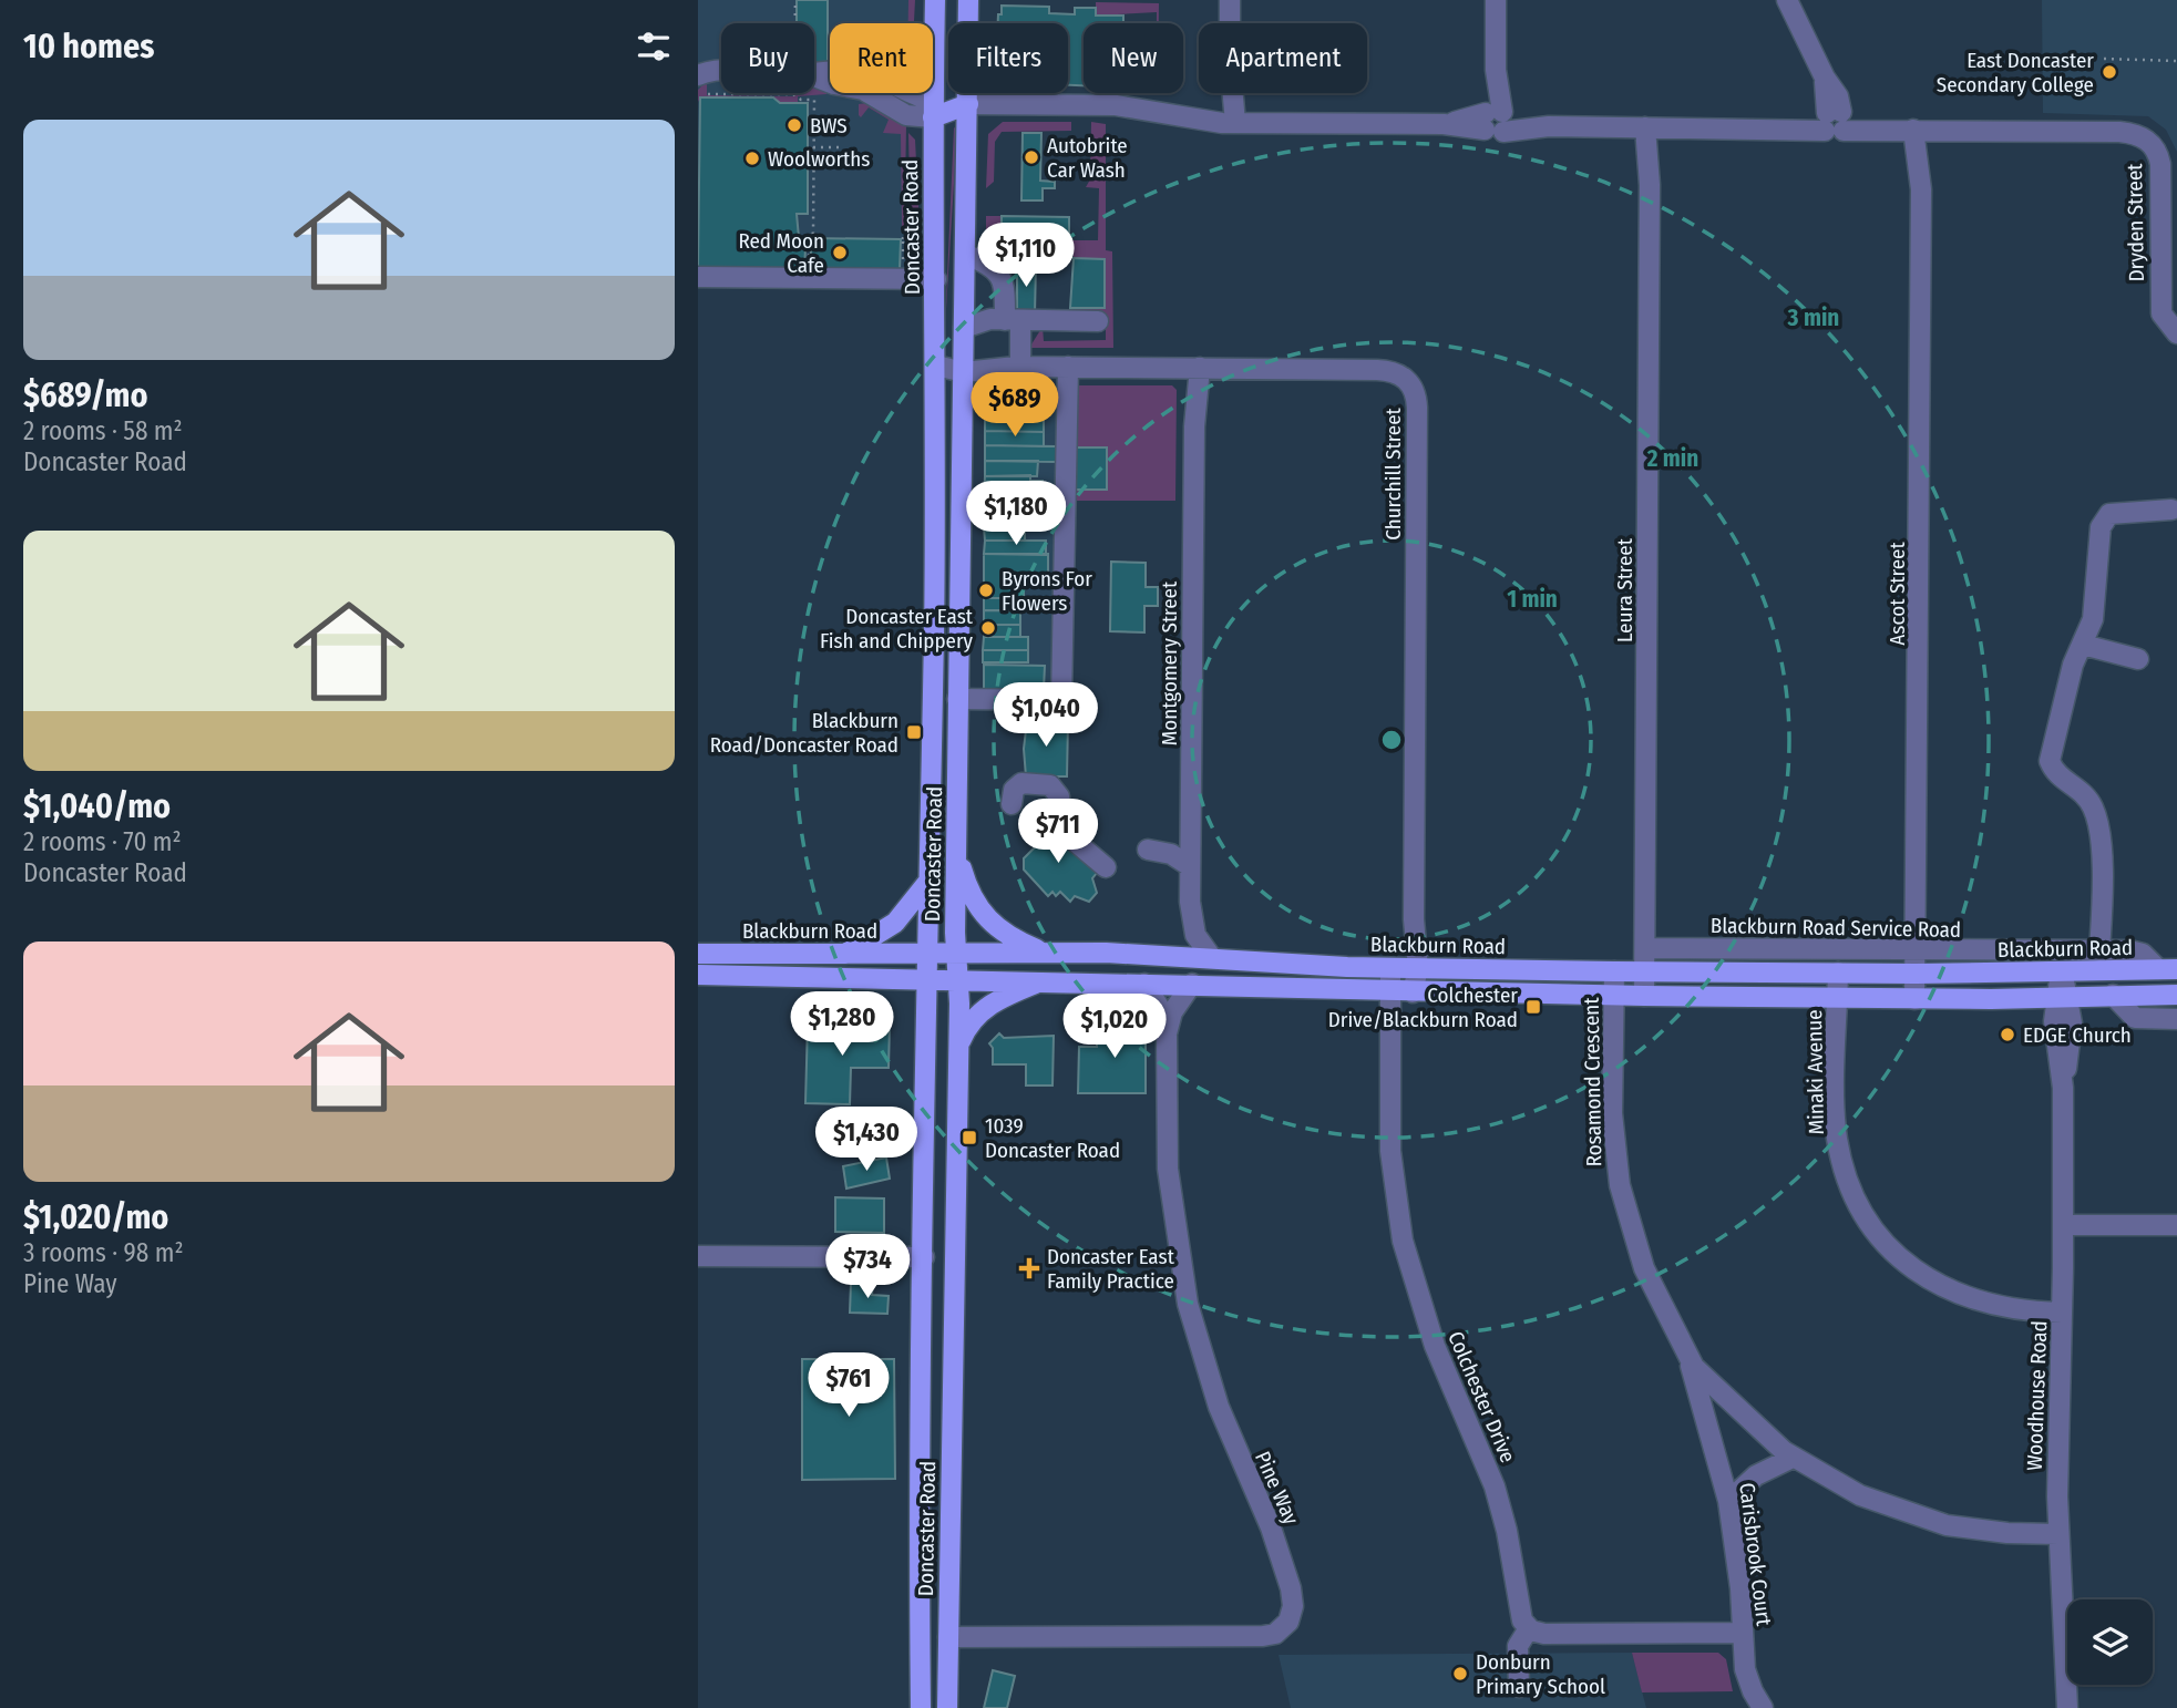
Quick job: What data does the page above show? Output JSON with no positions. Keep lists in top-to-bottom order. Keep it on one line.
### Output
{"streets":{"main road":["Doncaster Road","Blackburn Road"],"street":["Dryden Street","Churchill Street","Leura Street","Ascot Street","Montgomery Street","Blackburn Road Service Road","Minaki Avenue","Rosamond Crescent","Woodhouse Road","Colchester Drive","Pine Way","Carisbrook Court"]},"crossings":[["Dryden Street","Doncaster Road"],["Dryden Street","Leura Street"],["Dryden Street","Ascot Street"],["Doncaster Road","Churchill Street"],["Doncaster Road","Blackburn Road"],["Doncaster Road","Pine Way"],["Churchill Street","Montgomery Street"],["Churchill Street","Blackburn Road"],["Churchill Street","Colchester Drive"],["Leura Street","Blackburn Road Service Road"],["Leura Street","Blackburn Road"],["Ascot Street","Blackburn Road Service Road"],["Ascot Street","Blackburn Road"],["Montgomery Street","Blackburn Road"],["Montgomery Street","Pine Way"],["Blackburn Road Service Road","Blackburn Road"],["Blackburn Road","Minaki Avenue"],["Blackburn Road","Rosamond Crescent"],["Blackburn Road","Woodhouse Road"],["Blackburn Road","Colchester Drive"],["Minaki Avenue","Woodhouse Road"],["Rosamond Crescent","Woodhouse Road"],["Rosamond Crescent","Carisbrook Court"]],"places":{"other":["East Doncaster Secondary College","BWS","Autobrite Car Wash","Woolworths","Red Moon Cafe","Byrons For Flowers","Doncaster East Fish and Chippery","EDGE Church","Donburn Primary School"],"transit":["Blackburn Road/Doncaster Road","Colchester Drive/Blackburn Road","1039 Doncaster Road"],"health":["Doncaster East Family Practice"]},"page":{"heading":"10 homes","chip":["Buy","Rent","Filters","New","Apartment"],"list":[{"name":"$689/mo","note":"2 rooms · 58 m² · Doncaster Road"},{"name":"$1,040/mo","note":"2 rooms · 70 m² · Doncaster Road"},{"name":"$1,020/mo","note":"3 rooms · 98 m² · Pine Way"}],"price":["$1,110","$689","$1,180","$1,040","$711","$1,280","$1,020","$1,430","$734","$761"]},"rings":["3 min","2 min","1 min"]}
